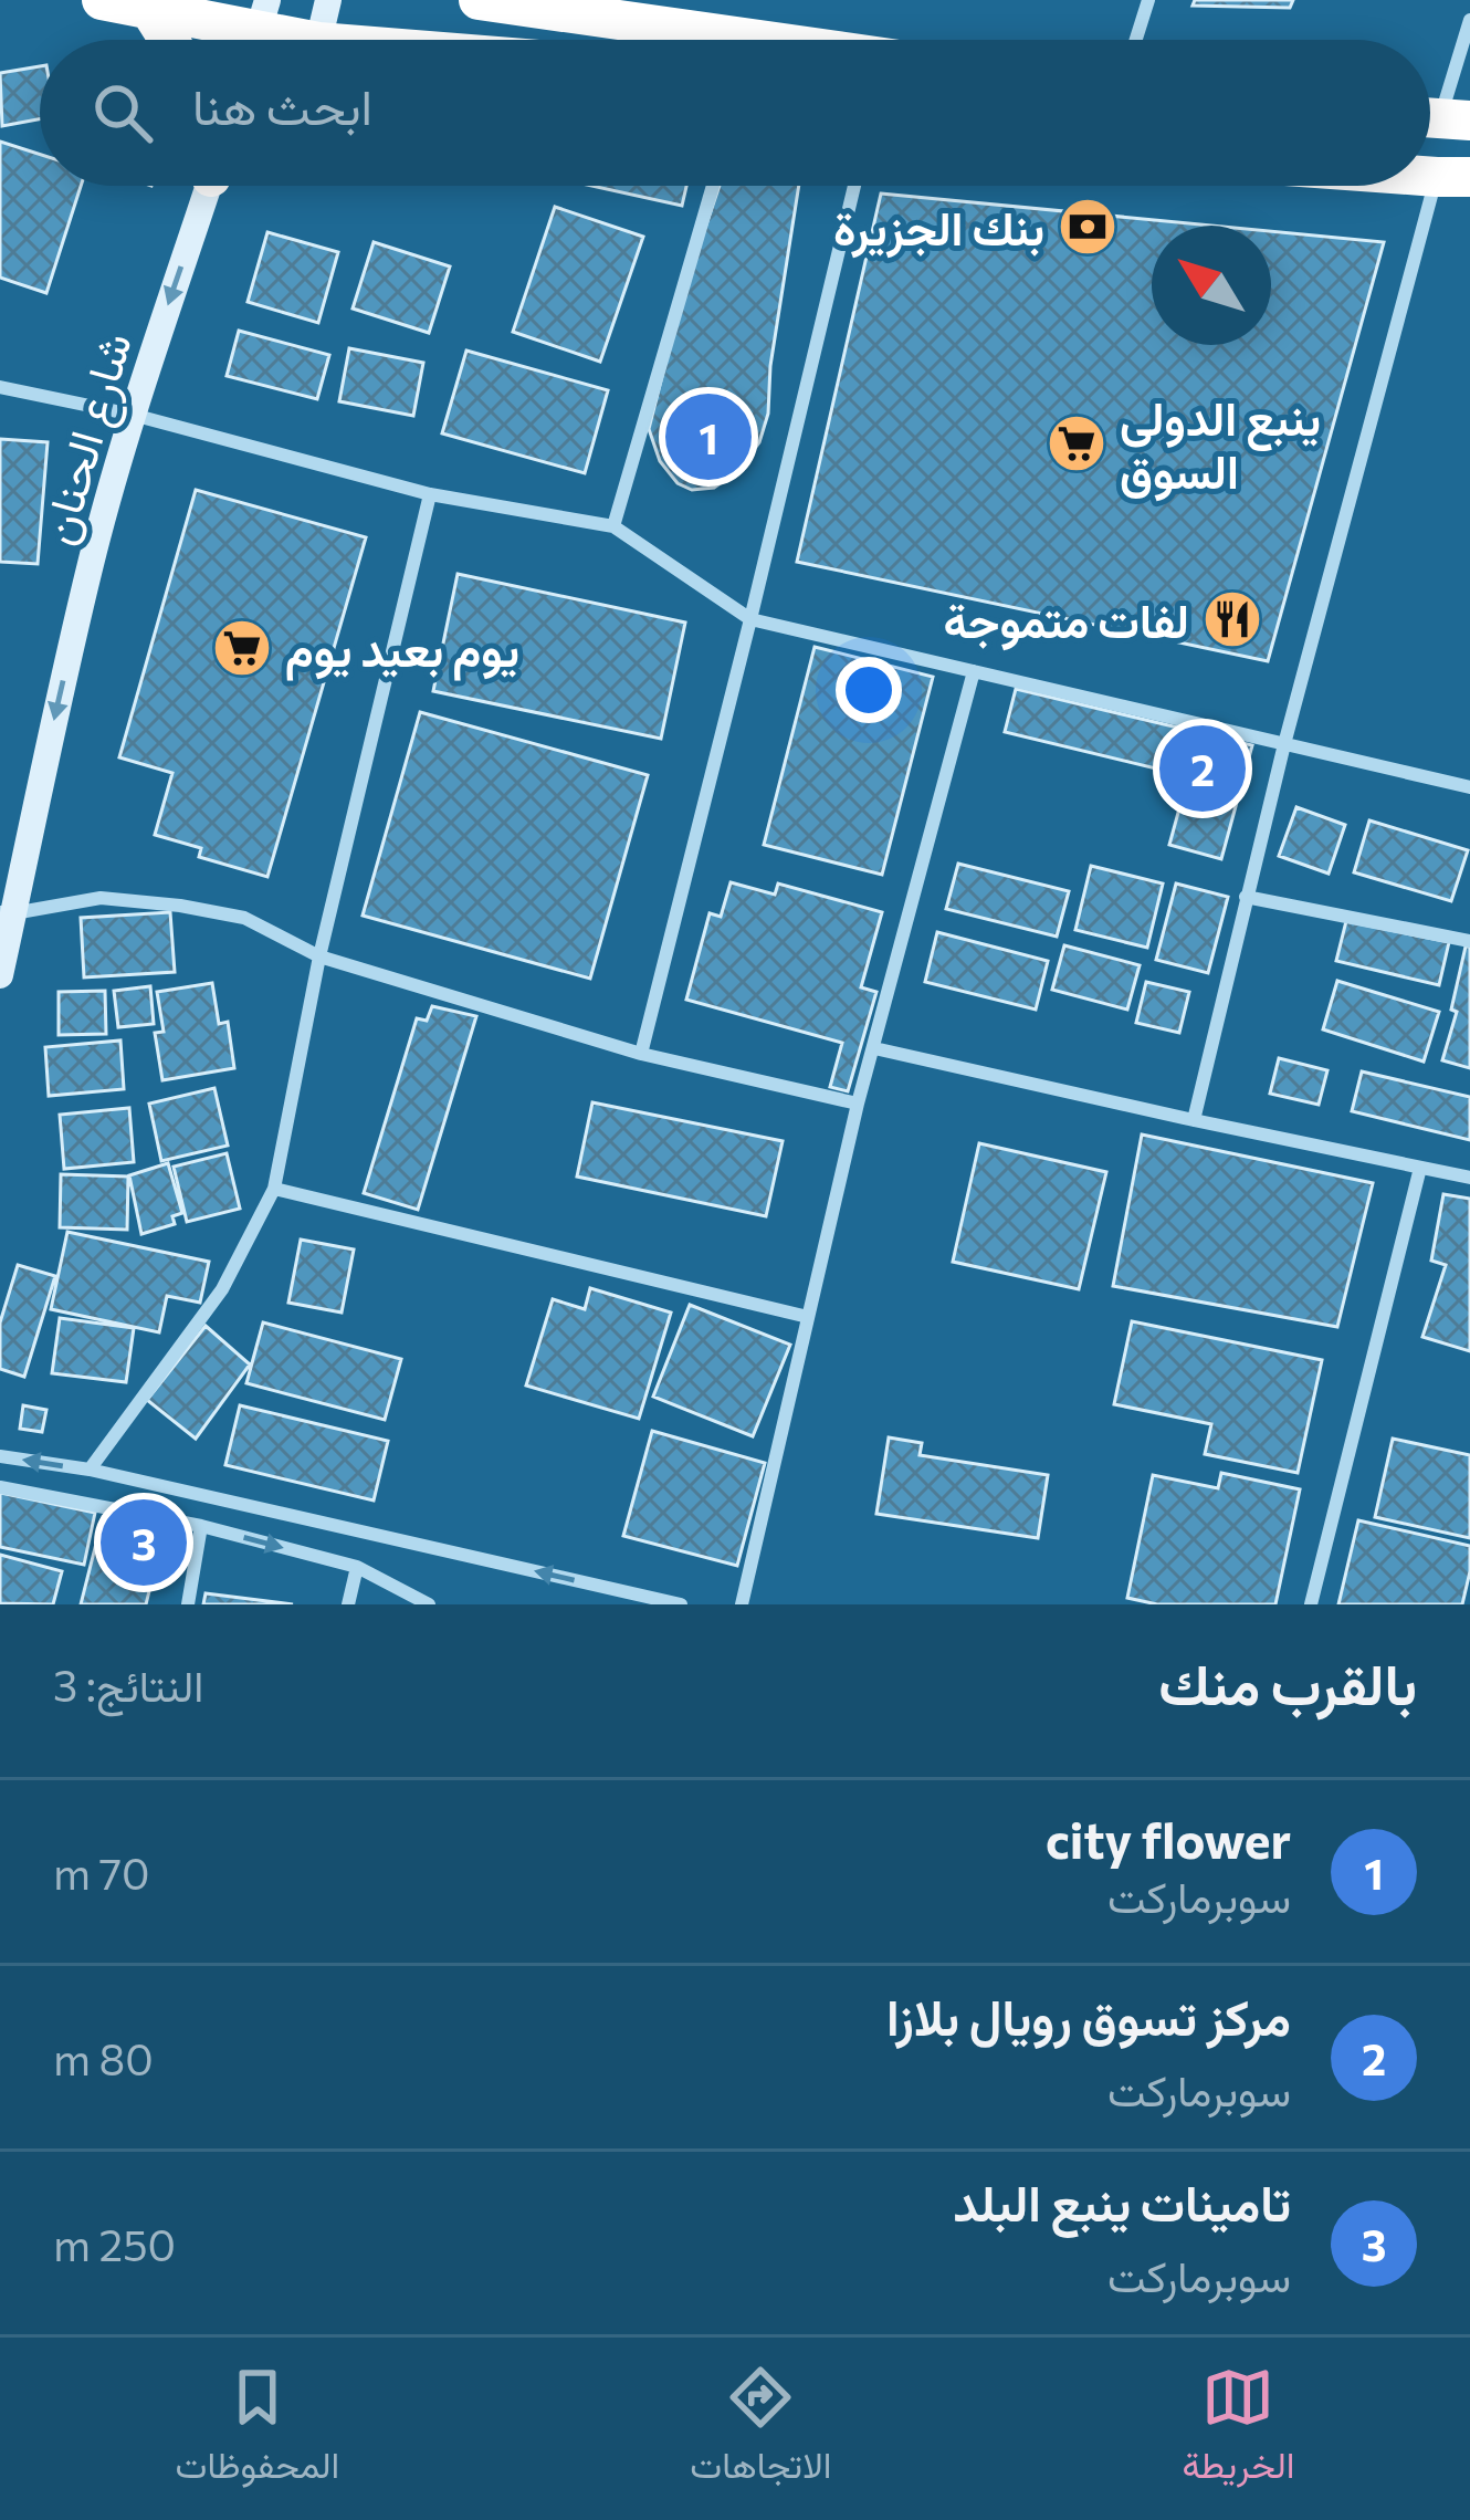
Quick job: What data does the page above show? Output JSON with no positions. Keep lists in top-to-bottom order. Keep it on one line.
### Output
{"streets":{"main road":["شارع الحنان"]},"one_way":["شارع الحنان"],"places":{"bank":["بنك الجزيرة"],"supermarket":["ينبع الدولى السوق","يوم بعيد يوم"],"restaurant":["لفات متموجة"]},"north":"top left","page":{"search":"ابحث هنا","pins":["1","2","3"],"heading":["بالقرب منك","النتائج: 3"],"list":[{"mark":"1","name":"city flower","note":"سوبرماركت","value":"70 m"},{"mark":"2","name":"مركز تسوق رويال بلازا","note":"سوبرماركت","value":"80 m"},{"mark":"3","name":"تامينات ينبع البلد","note":"سوبرماركت","value":"250 m"}],"nav":["الخريطة","الاتجاهات","المحفوظات"]}}
